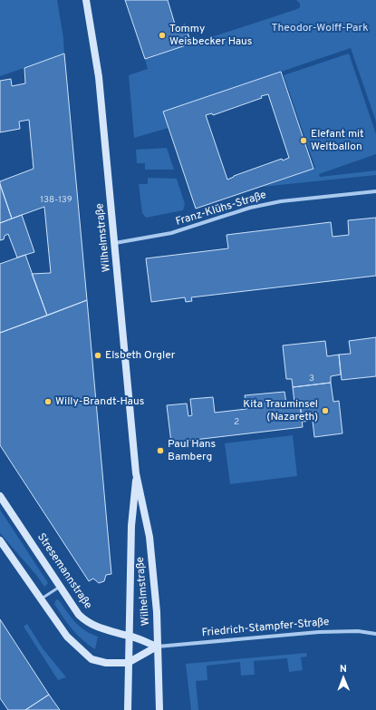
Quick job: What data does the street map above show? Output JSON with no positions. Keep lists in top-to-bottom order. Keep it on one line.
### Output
{"streets":{"main road":["Wilhelmstraße","Stresemannstraße"],"street":["Franz-Klühs-Straße","Friedrich-Stampfer-Straße"]},"crossings":[["Franz-Klühs-Straße","Wilhelmstraße"],["Wilhelmstraße","Stresemannstraße"],["Wilhelmstraße","Friedrich-Stampfer-Straße"],["Stresemannstraße","Friedrich-Stampfer-Straße"]],"parks":["Theodor-Wolff-Park"],"places":["Tommy Weisbecker Haus","Elefant mit Weltballon","Elsbeth Orgler","Willy-Brandt-Haus","Kita Trauminsel (Nazareth)","Paul Hans Bamberg"],"house_numbers":["138-139","3","2"],"north":"top"}
